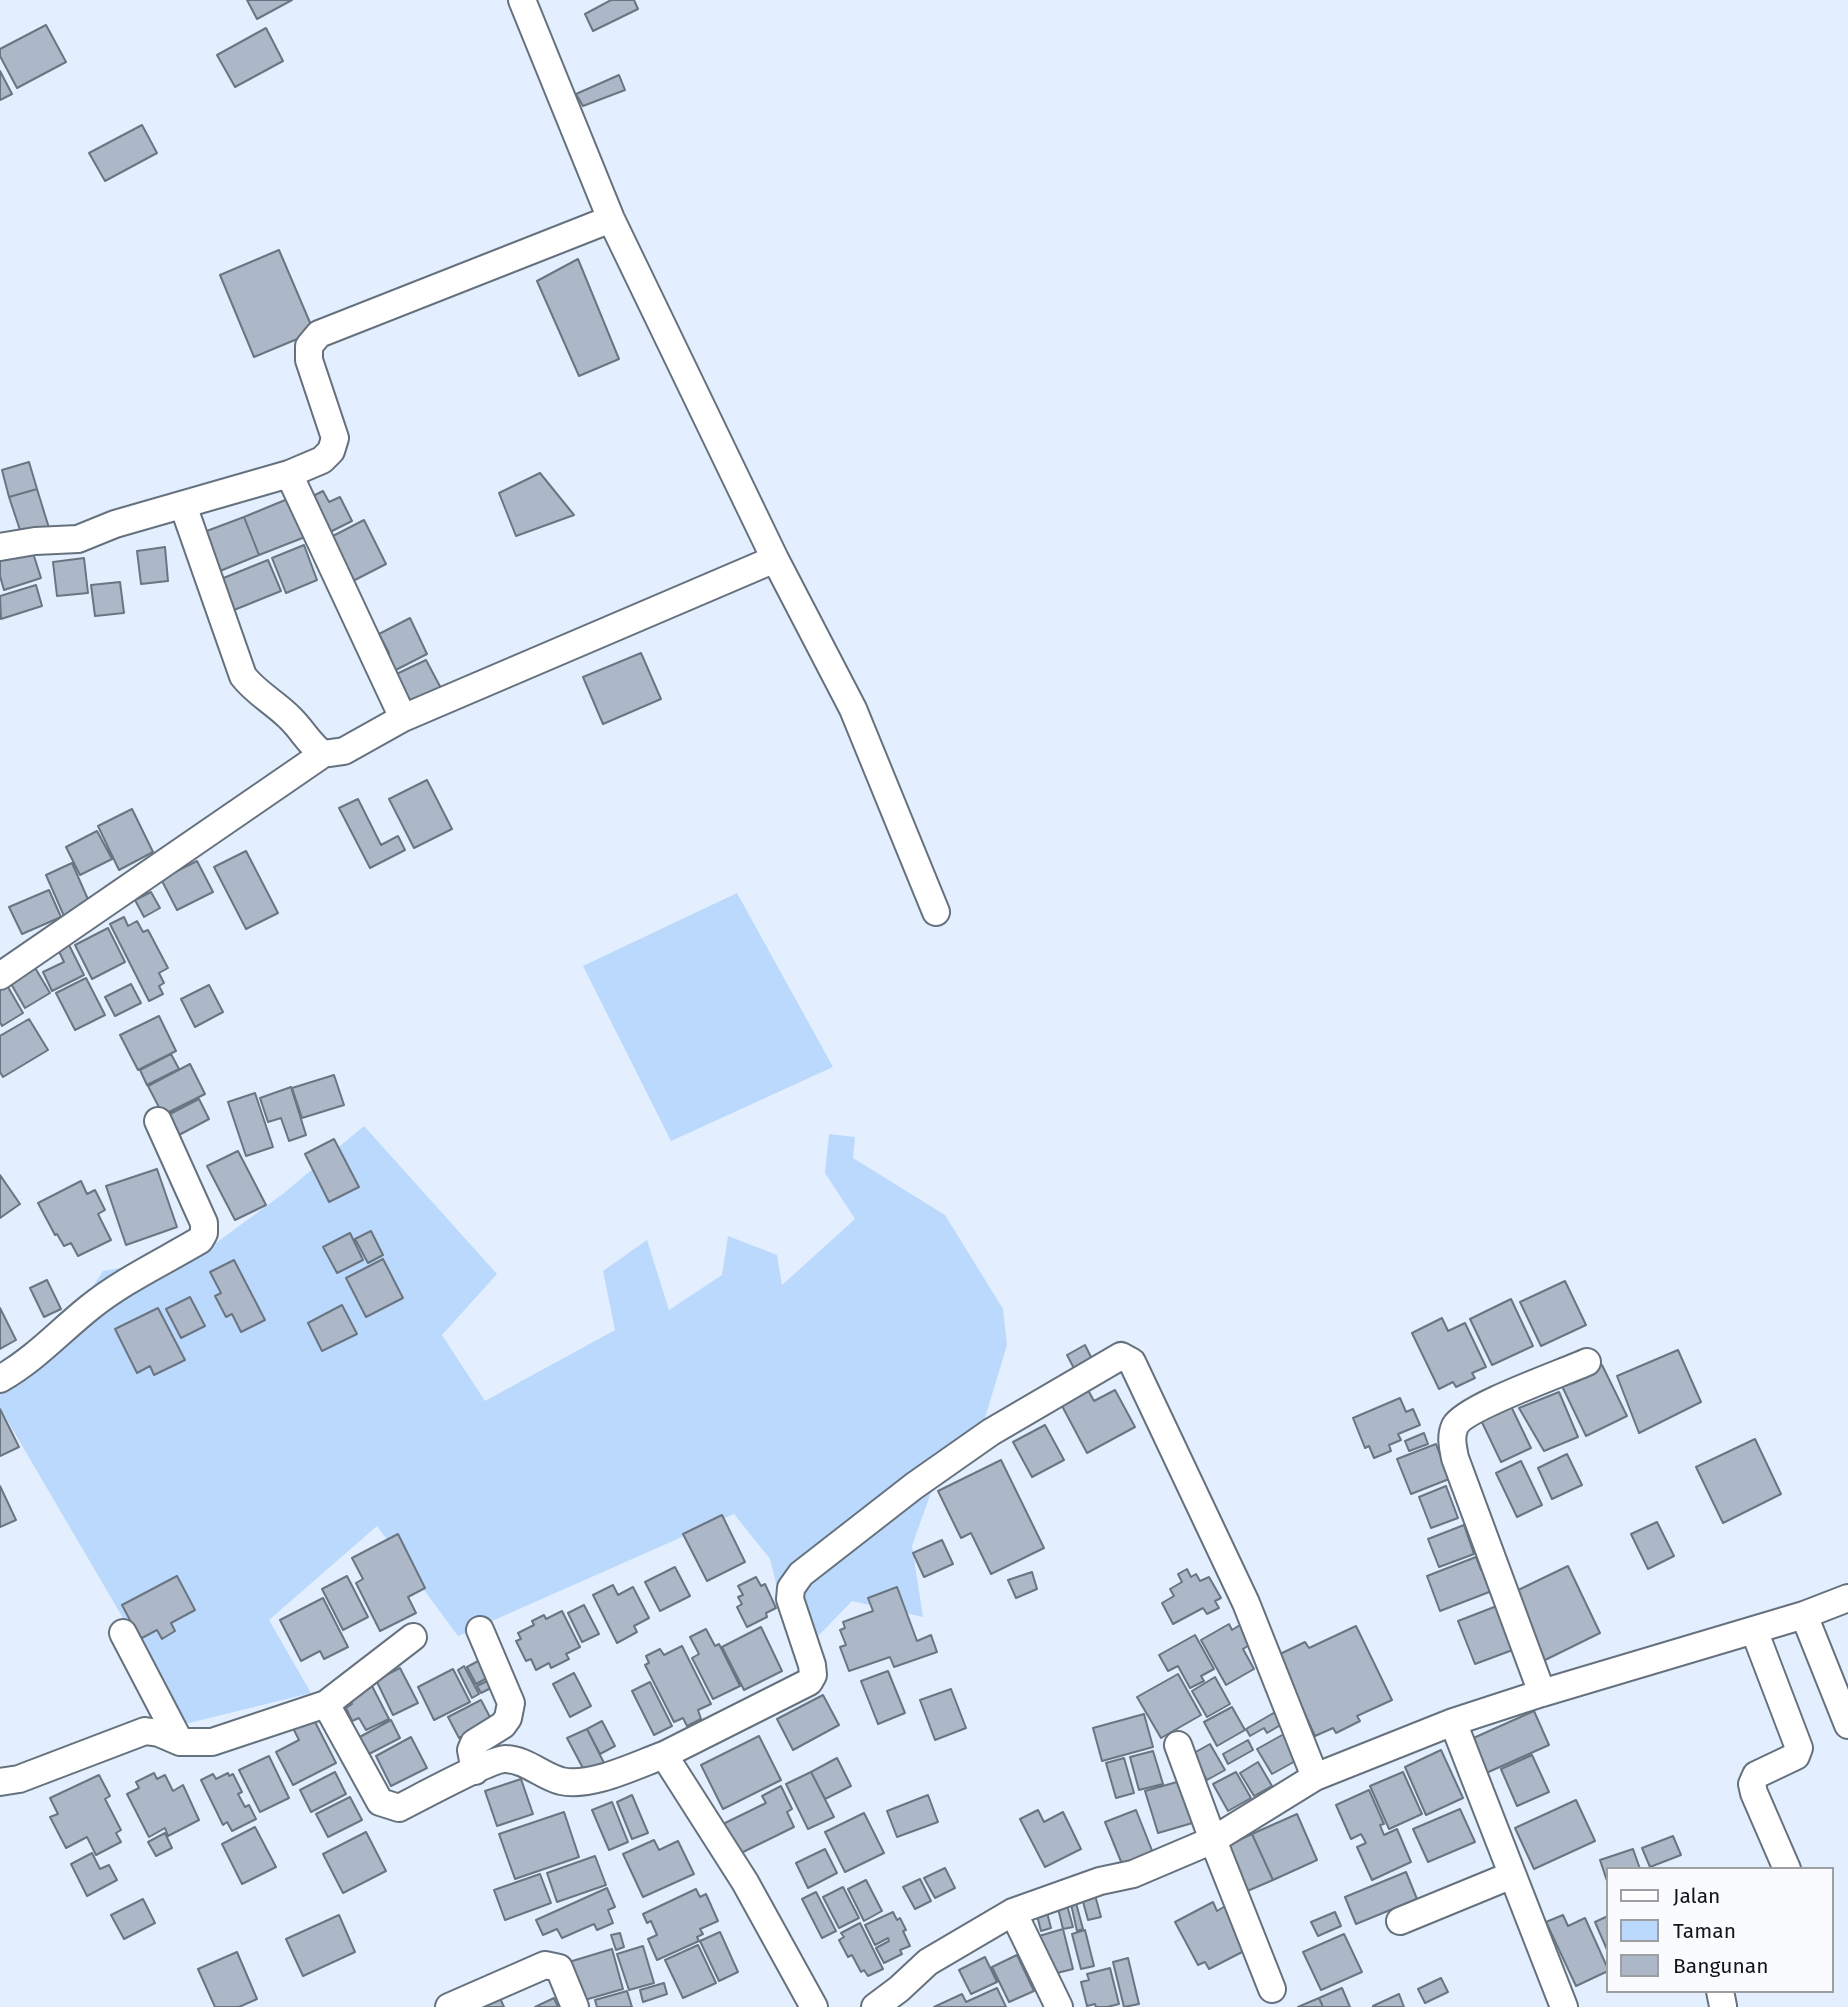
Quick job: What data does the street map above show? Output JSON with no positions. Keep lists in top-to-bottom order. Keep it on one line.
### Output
{"legend":["Jalan","Taman","Bangunan"]}
